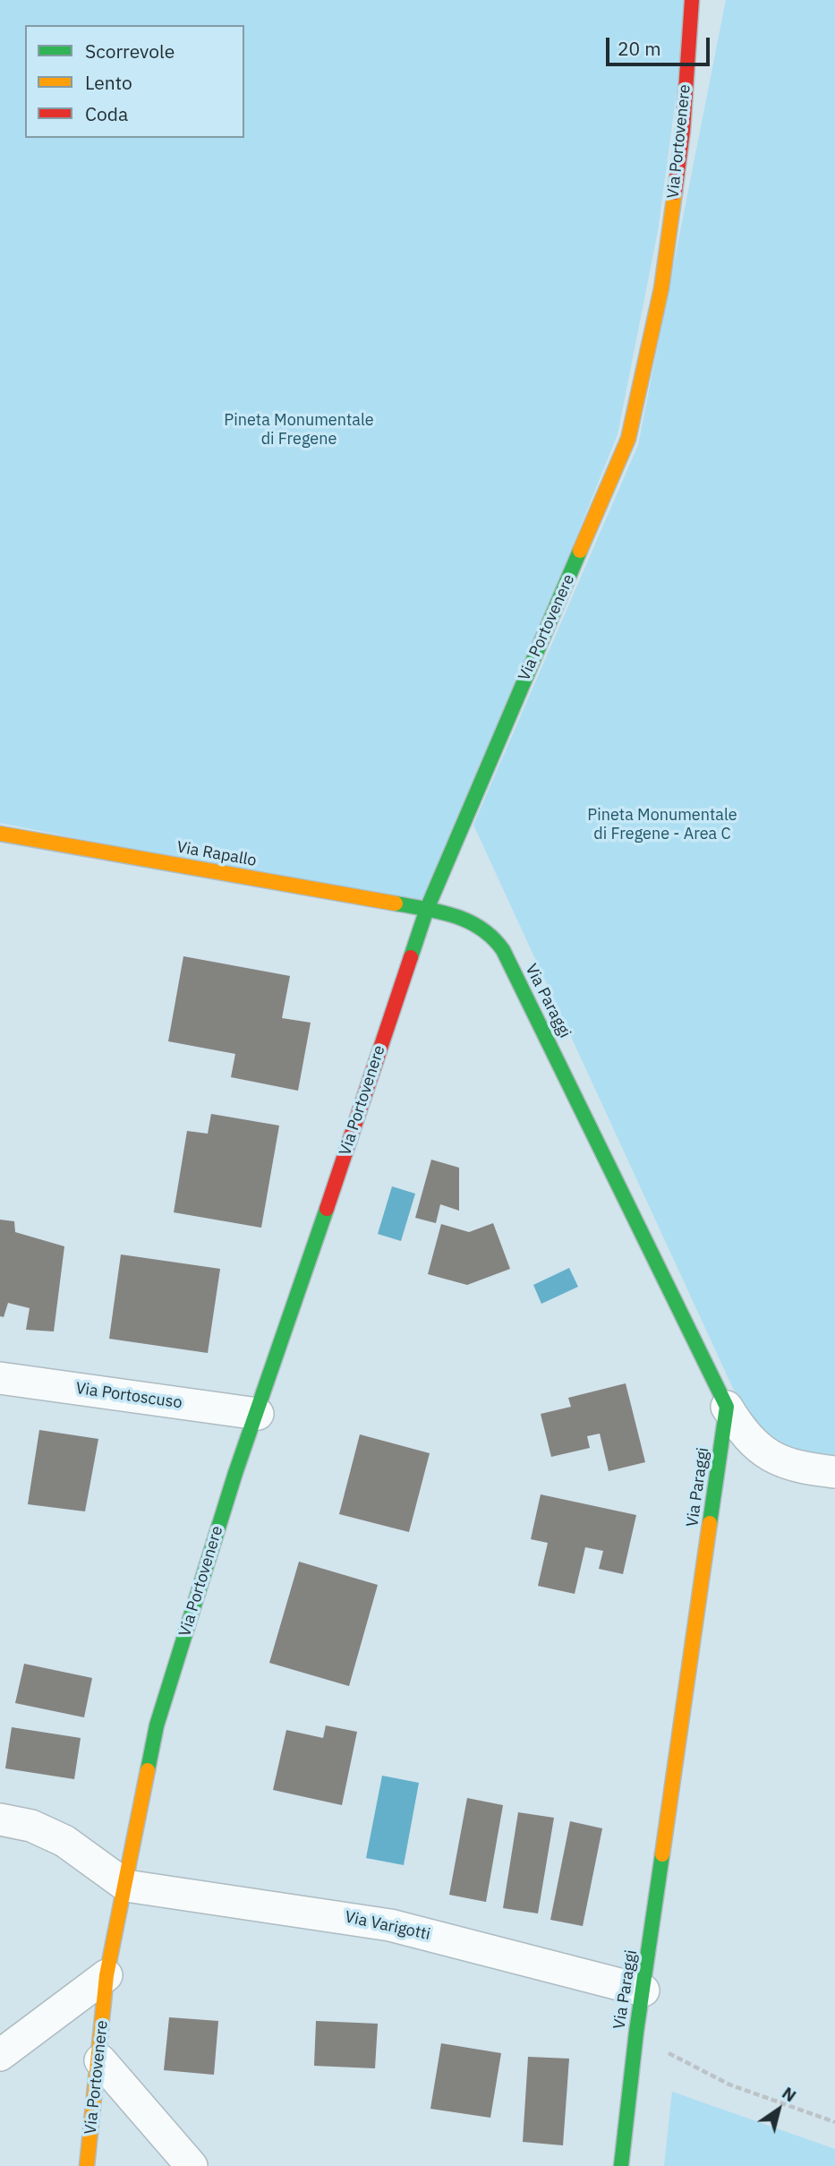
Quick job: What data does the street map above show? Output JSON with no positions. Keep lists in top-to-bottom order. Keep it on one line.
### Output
{"streets":{"street":["Via Portovenere","Via Rapallo","Via Paraggi","Via Portoscuso","Via Varigotti"]},"crossings":[["Via Portovenere","Via Rapallo"],["Via Portovenere","Via Paraggi"],["Via Portovenere","Via Portoscuso"],["Via Portovenere","Via Varigotti"],["Via Rapallo","Via Paraggi"],["Via Paraggi","Via Varigotti"]],"parks":["Pineta Monumentale di Fregene","Pineta Monumentale di Fregene - Area C"],"legend":["Scorrevole","Lento","Coda"],"scale_bar":"20 m","north":"top right"}
